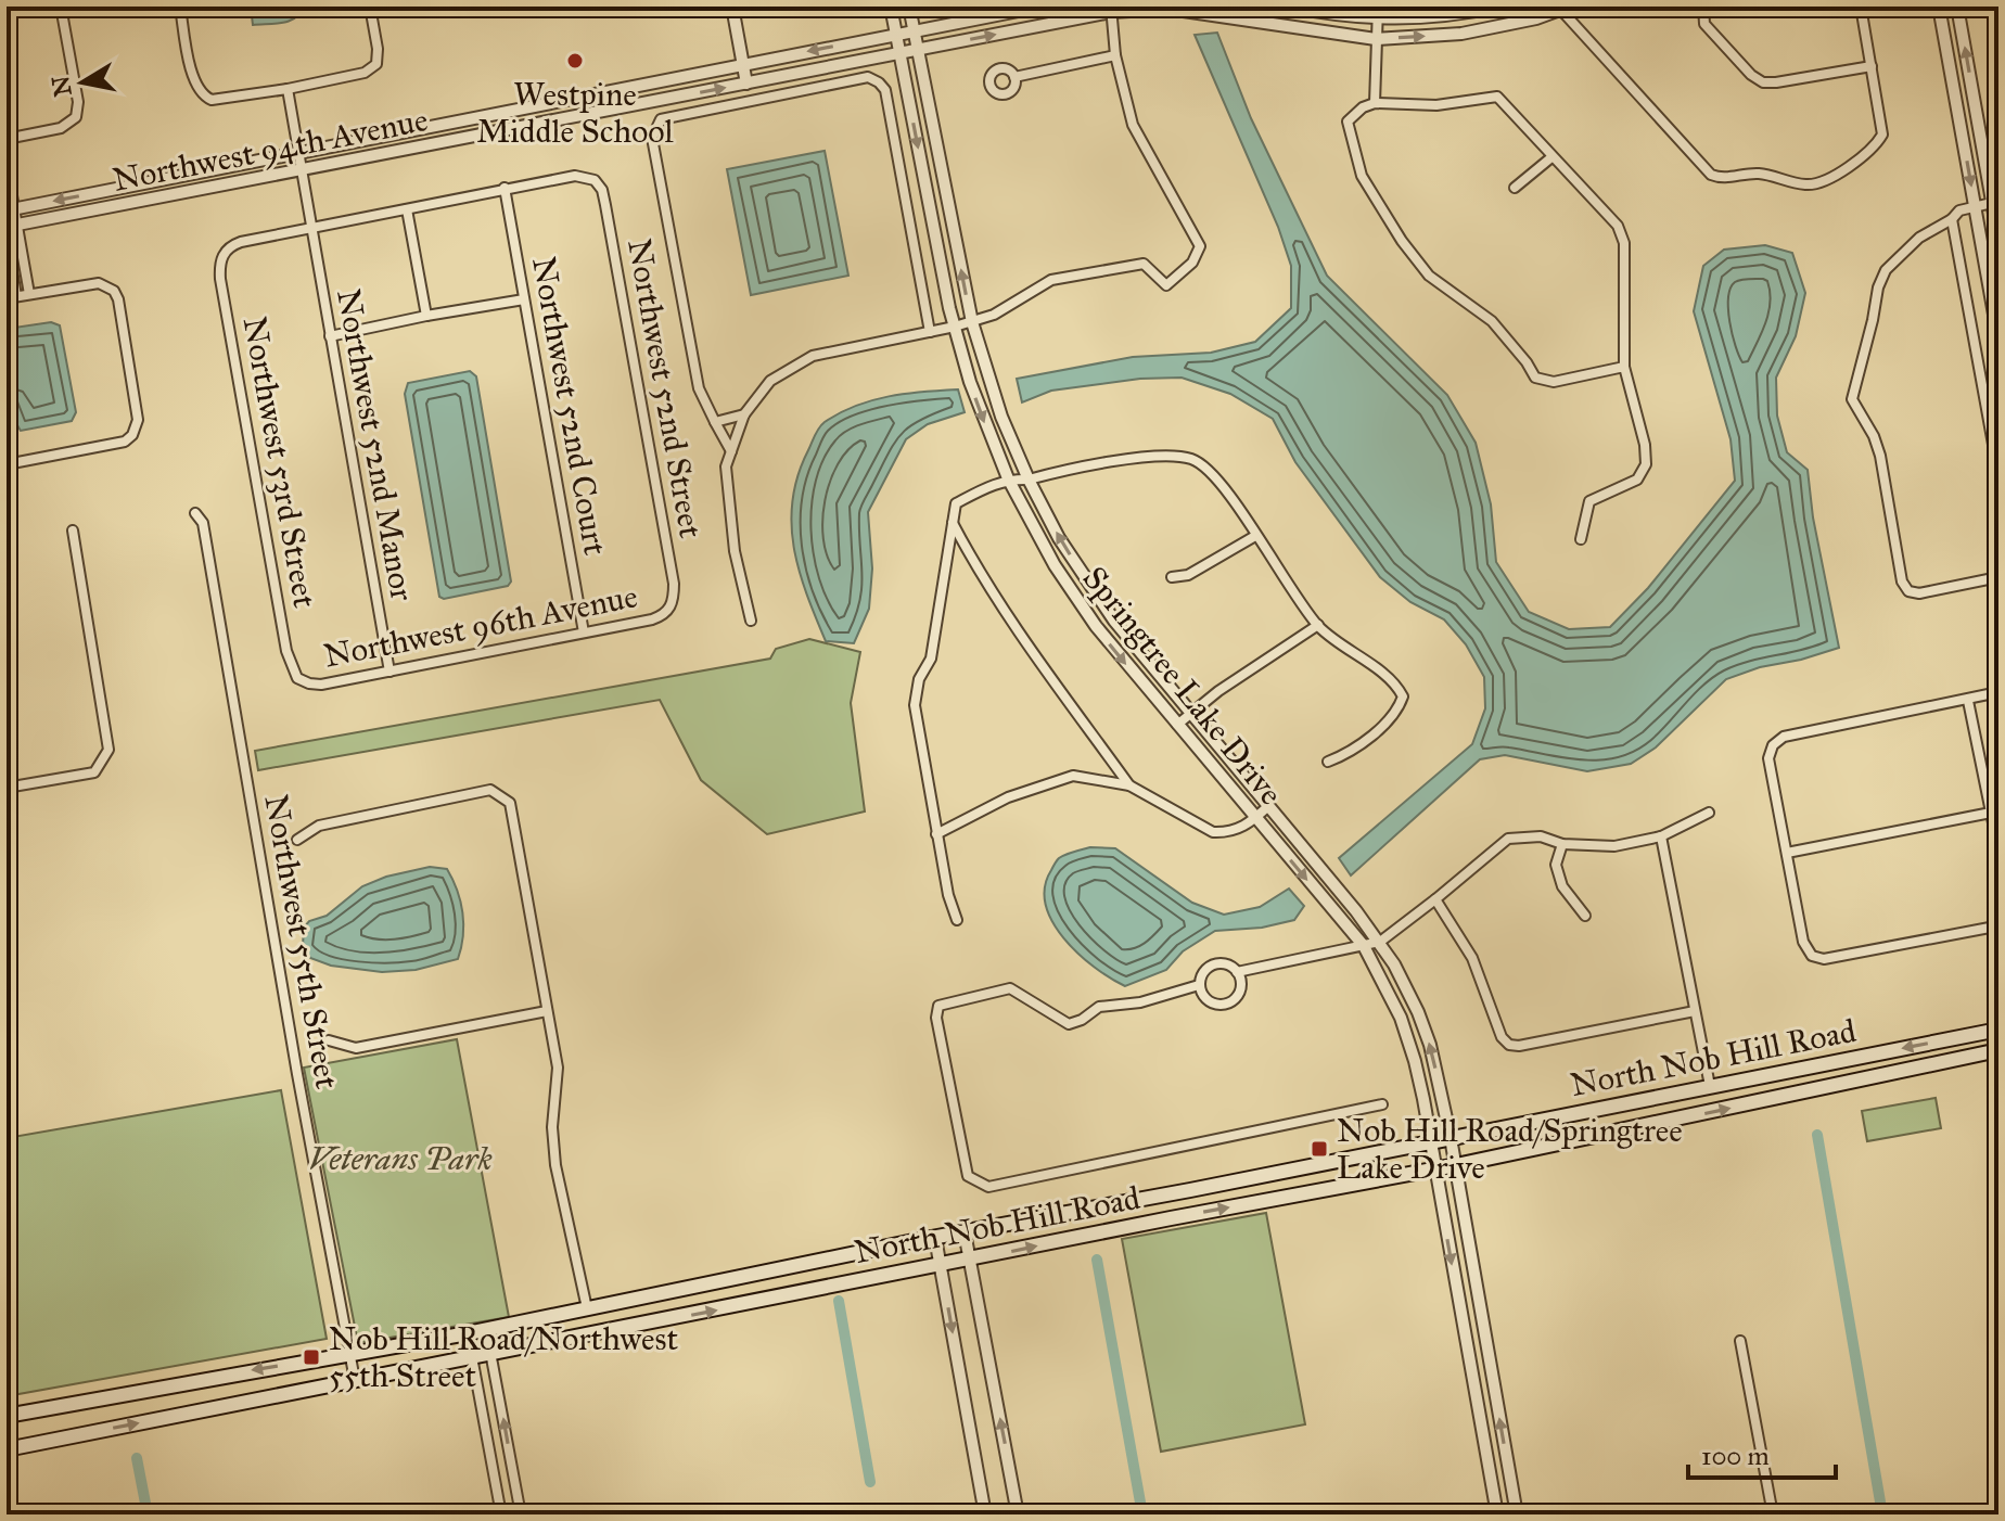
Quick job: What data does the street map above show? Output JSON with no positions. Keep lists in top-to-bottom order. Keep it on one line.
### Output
{"streets":{"main road":["North Nob Hill Road"],"street":["Northwest 94th Avenue","Northwest 52nd Street","Northwest 52nd Court","Northwest 52nd Manor","Northwest 53rd Street","Northwest 96th Avenue","Springtree Lake Drive","Northwest 55th Street"]},"crossings":[["Northwest 94th Avenue","Northwest 52nd Manor"],["Northwest 94th Avenue","Springtree Lake Drive"],["Northwest 52nd Street","Northwest 52nd Court"],["Northwest 52nd Street","Northwest 96th Avenue"],["Northwest 52nd Court","Northwest 96th Avenue"],["Northwest 52nd Manor","Northwest 53rd Street"],["Northwest 52nd Manor","Northwest 96th Avenue"],["Northwest 53rd Street","Northwest 96th Avenue"],["Springtree Lake Drive","North Nob Hill Road"],["Northwest 55th Street","North Nob Hill Road"]],"parks":["Veterans Park"],"places":{"other":["Westpine Middle School"],"transit":["Nob Hill Road/Springtree Lake Drive","Nob Hill Road/Northwest 55th Street"]},"scale_bar":"100 m","north":"left"}
